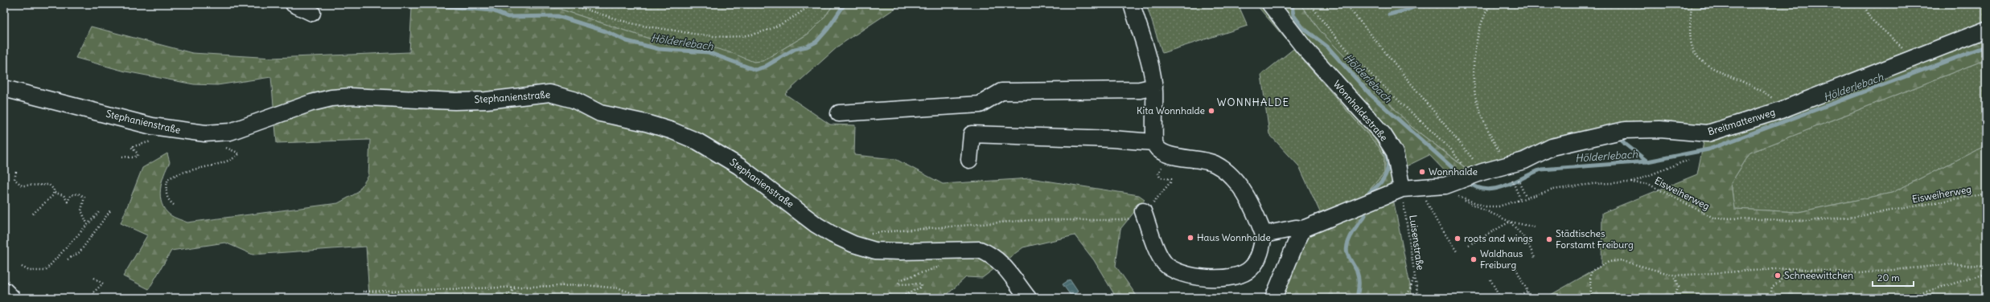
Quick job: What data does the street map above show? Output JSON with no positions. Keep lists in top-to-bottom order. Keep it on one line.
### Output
{"streets":{"street":["Stephanienstraße","Wonnhaldestraße","Breitmattenweg"],"path":["Eisweiherweg","Luisenstraße"]},"crossings":[["Wonnhaldestraße","Breitmattenweg"],["Wonnhaldestraße","Luisenstraße"],["Breitmattenweg","Luisenstraße"]],"districts":["WONNHALDE"],"water":["Hölderlebach"],"places":["Kita Wonnhalde","Wonnhalde","Haus Wonnhalde","roots and wings","Städtisches Forstamt Freiburg","Waldhaus Freiburg","Schneewittchen"],"scale_bar":"20 m"}
